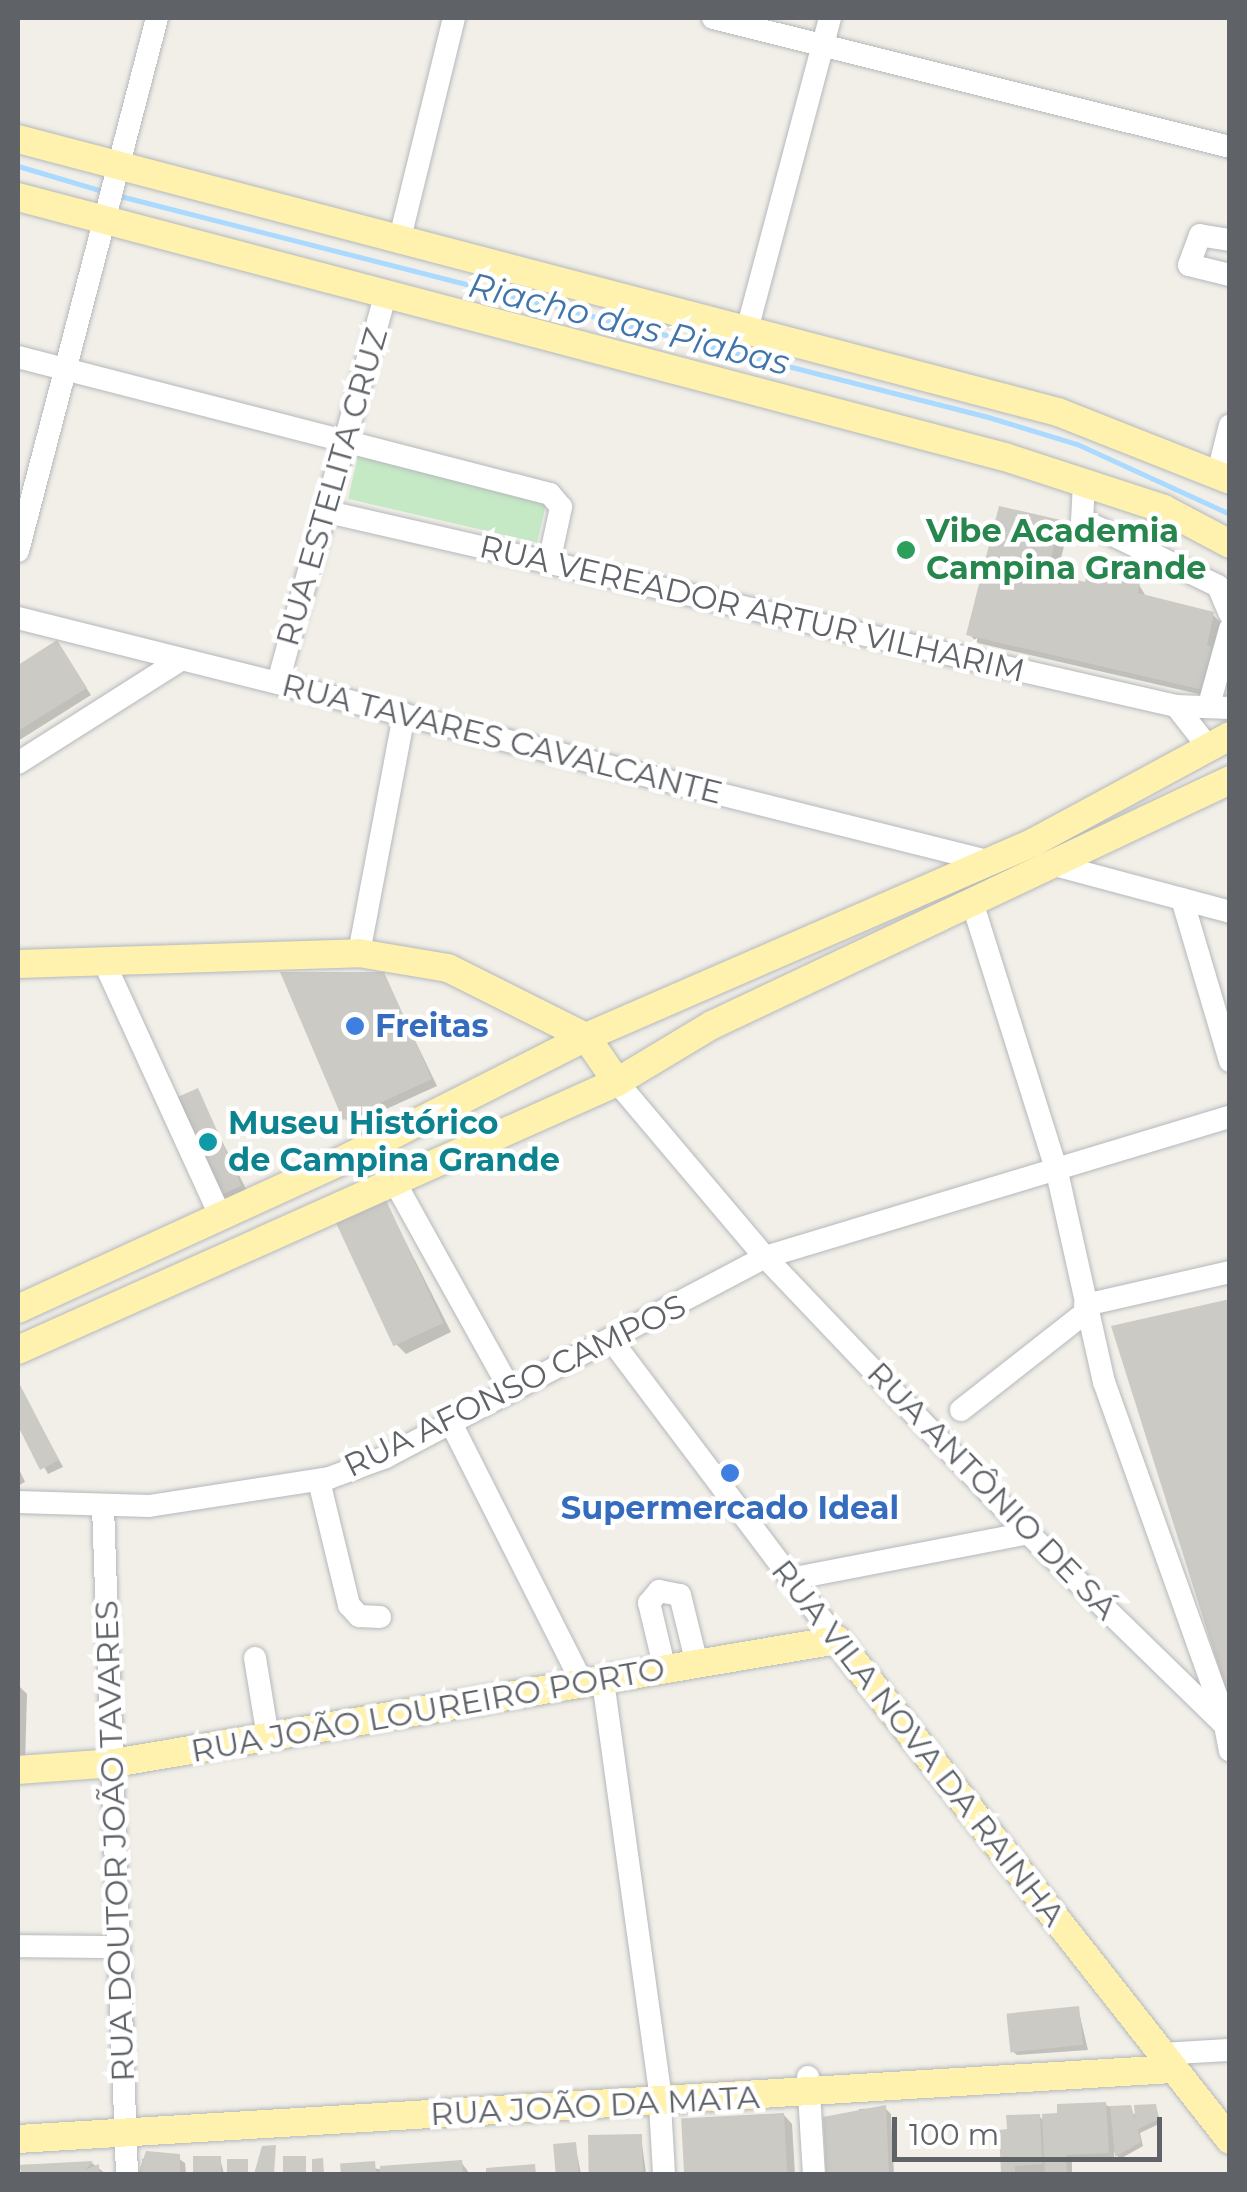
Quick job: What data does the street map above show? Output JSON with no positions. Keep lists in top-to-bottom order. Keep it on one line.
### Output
{"streets":{"main road":["RUA JOÃO LOUREIRO PORTO","RUA VILA NOVA DA RAINHA","RUA JOÃO DA MATA"],"street":["RUA ESTELITA CRUZ","RUA VEREADOR ARTUR VILHARIM","RUA TAVARES CAVALCANTE","RUA AFONSO CAMPOS","RUA ANTÔNIO DE SÁ","RUA DOUTOR JOÃO TAVARES"]},"crossings":[["RUA ESTELITA CRUZ","RUA VEREADOR ARTUR VILHARIM"],["RUA ESTELITA CRUZ","RUA TAVARES CAVALCANTE"],["RUA AFONSO CAMPOS","RUA ANTÔNIO DE SÁ"],["RUA AFONSO CAMPOS","RUA VILA NOVA DA RAINHA"],["RUA AFONSO CAMPOS","RUA DOUTOR JOÃO TAVARES"],["RUA JOÃO LOUREIRO PORTO","RUA VILA NOVA DA RAINHA"],["RUA JOÃO LOUREIRO PORTO","RUA DOUTOR JOÃO TAVARES"],["RUA VILA NOVA DA RAINHA","RUA JOÃO DA MATA"],["RUA DOUTOR JOÃO TAVARES","RUA JOÃO DA MATA"]],"water":["Riacho das Piabas"],"places":["Vibe Academia Campina Grande","Freitas","Museu Histórico de Campina Grande","Supermercado Ideal"],"scale_bar":"100 m"}
